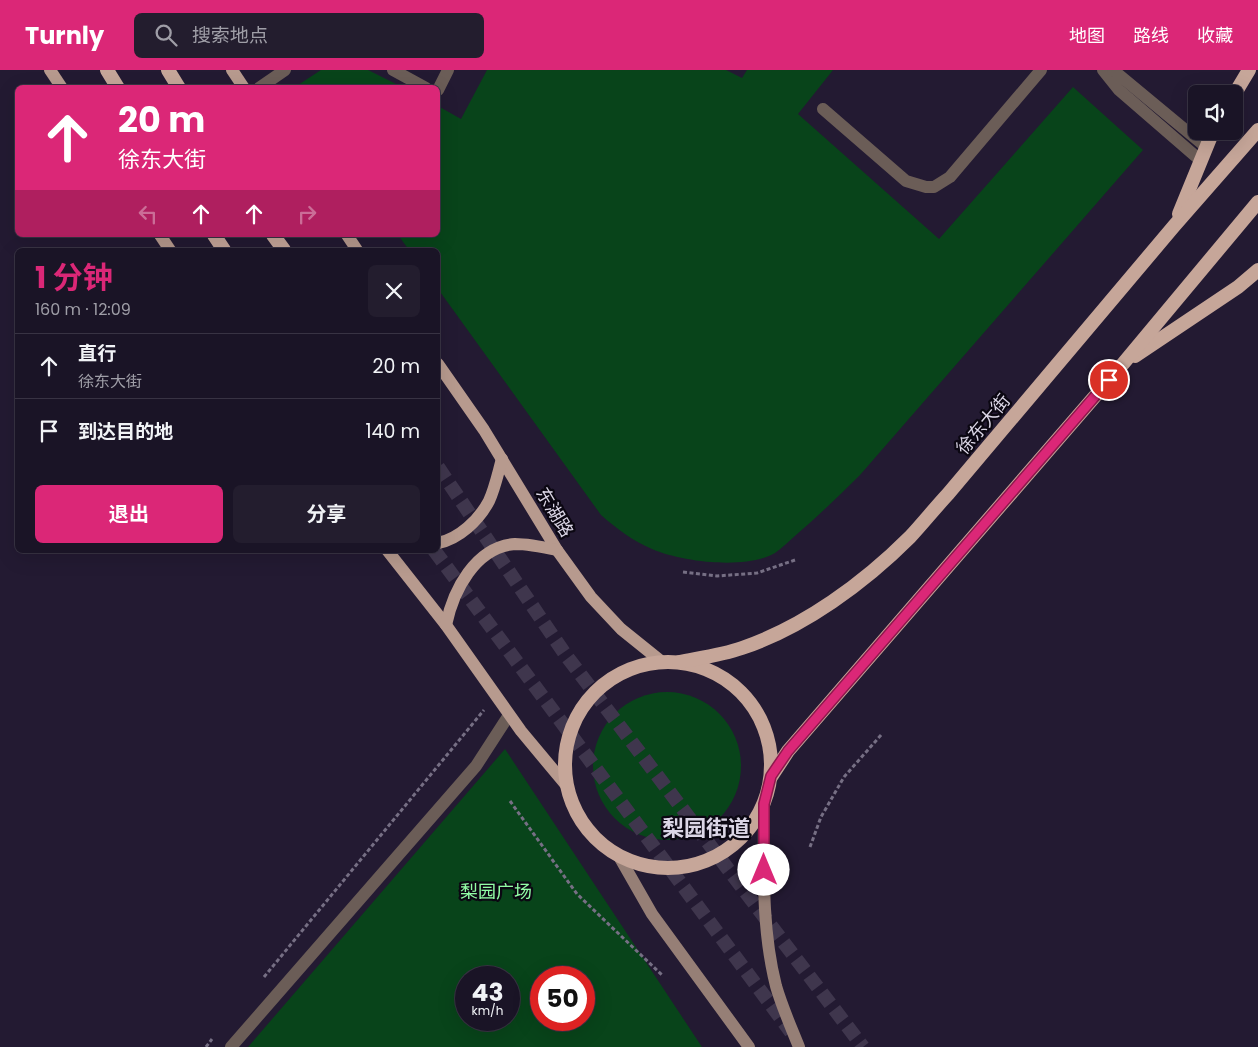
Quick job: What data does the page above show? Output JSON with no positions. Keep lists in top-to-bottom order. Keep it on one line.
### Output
{"streets":{"highway":["徐东大街"],"main road":["东湖路"]},"districts":["梨园街道"],"parks":["梨园广场"],"page":{"header":"Turnly","search":"搜索地点","nav":["地图","路线","收藏"],"turn":["20 m","徐东大街"],"heading":["1 分钟","160 m · 12:09"],"list":[{"name":"直行","note":"徐东大街","value":"20 m"},{"name":"到达目的地","value":"140 m"}],"buttons":["退出","分享"],"speed":"43 km/h","limit":"50"}}
